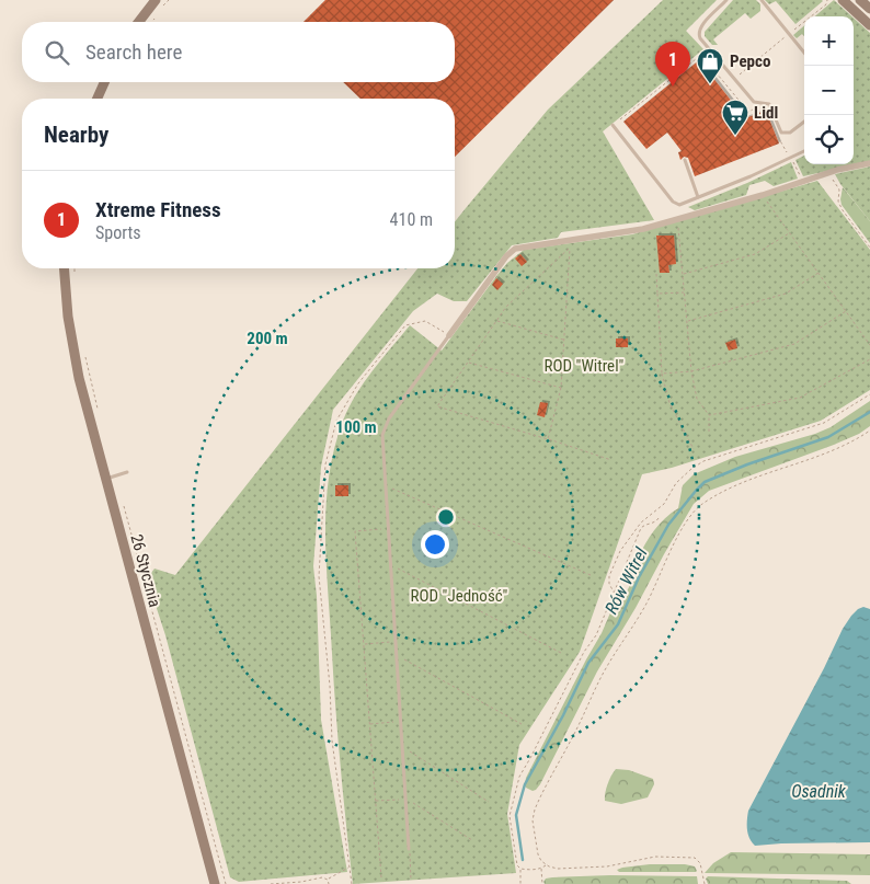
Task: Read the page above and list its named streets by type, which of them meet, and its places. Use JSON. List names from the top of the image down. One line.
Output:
{"streets":{"street":["26 Stycznia"]},"water":["Rów Witrel","Osadnik"],"parks":["ROD \"Witrel\"","ROD \"Jedność\""],"places":{"shop":["Pepco"],"supermarket":["Lidl"]},"page":{"map_buttons":["+","−"],"search":"Search here","pins":"1","heading":"Nearby","list":[{"mark":"1","name":"Xtreme Fitness","note":"Sports","value":"410 m"}]},"rings":["200 m","100 m"]}
